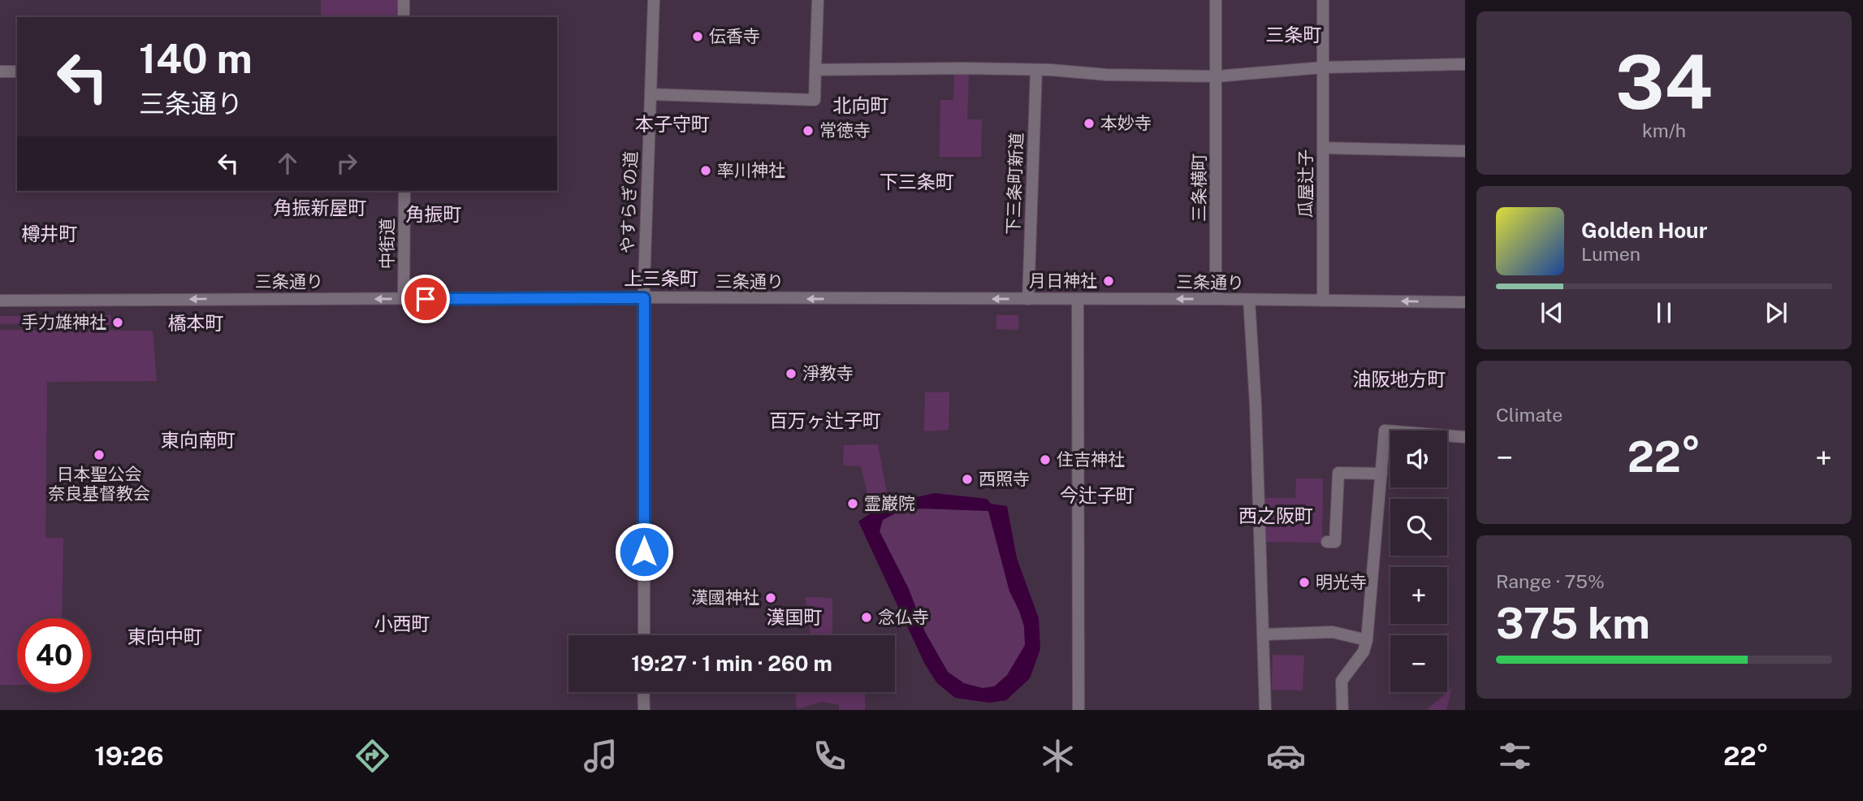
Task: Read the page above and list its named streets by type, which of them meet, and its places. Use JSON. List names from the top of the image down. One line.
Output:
{"streets":{"street":["下三条町新道","瓜屋辻子","三条横町","やすらぎの道","中街道","三条通り"]},"crossings":[["下三条町新道","三条通り"],["瓜屋辻子","三条通り"],["三条横町","三条通り"],["やすらぎの道","三条通り"],["中街道","三条通り"]],"one_way":["三条通り"],"districts":["三条町","北向町","本子守町","下三条町","角振新屋町","角振町","樽井町","上三条町","橋本町","油阪地方町","百万ヶ辻子町","東向南町","今辻子町","西之阪町","漢国町","小西町","東向中町"],"places":["伝香寺","本妙寺","常徳寺","率川神社","月日神社","手力雄神社","淨教寺","日本聖公会 奈良基督教会","住吉神社","西照寺","霊巌院","明光寺","漢國神社","念仏寺"],"page":{"tile":[["34","km/h"],"Climate",["Range · 75%","375 km"]],"turn":["140 m","三条通り"],"song":["Golden Hour","Lumen"],"map_buttons":["+","−"],"heat":["−","22°","+"],"limit":"40","trip":"19:27 · 1 min · 260 m","tabs":["19:26","22°"]}}
